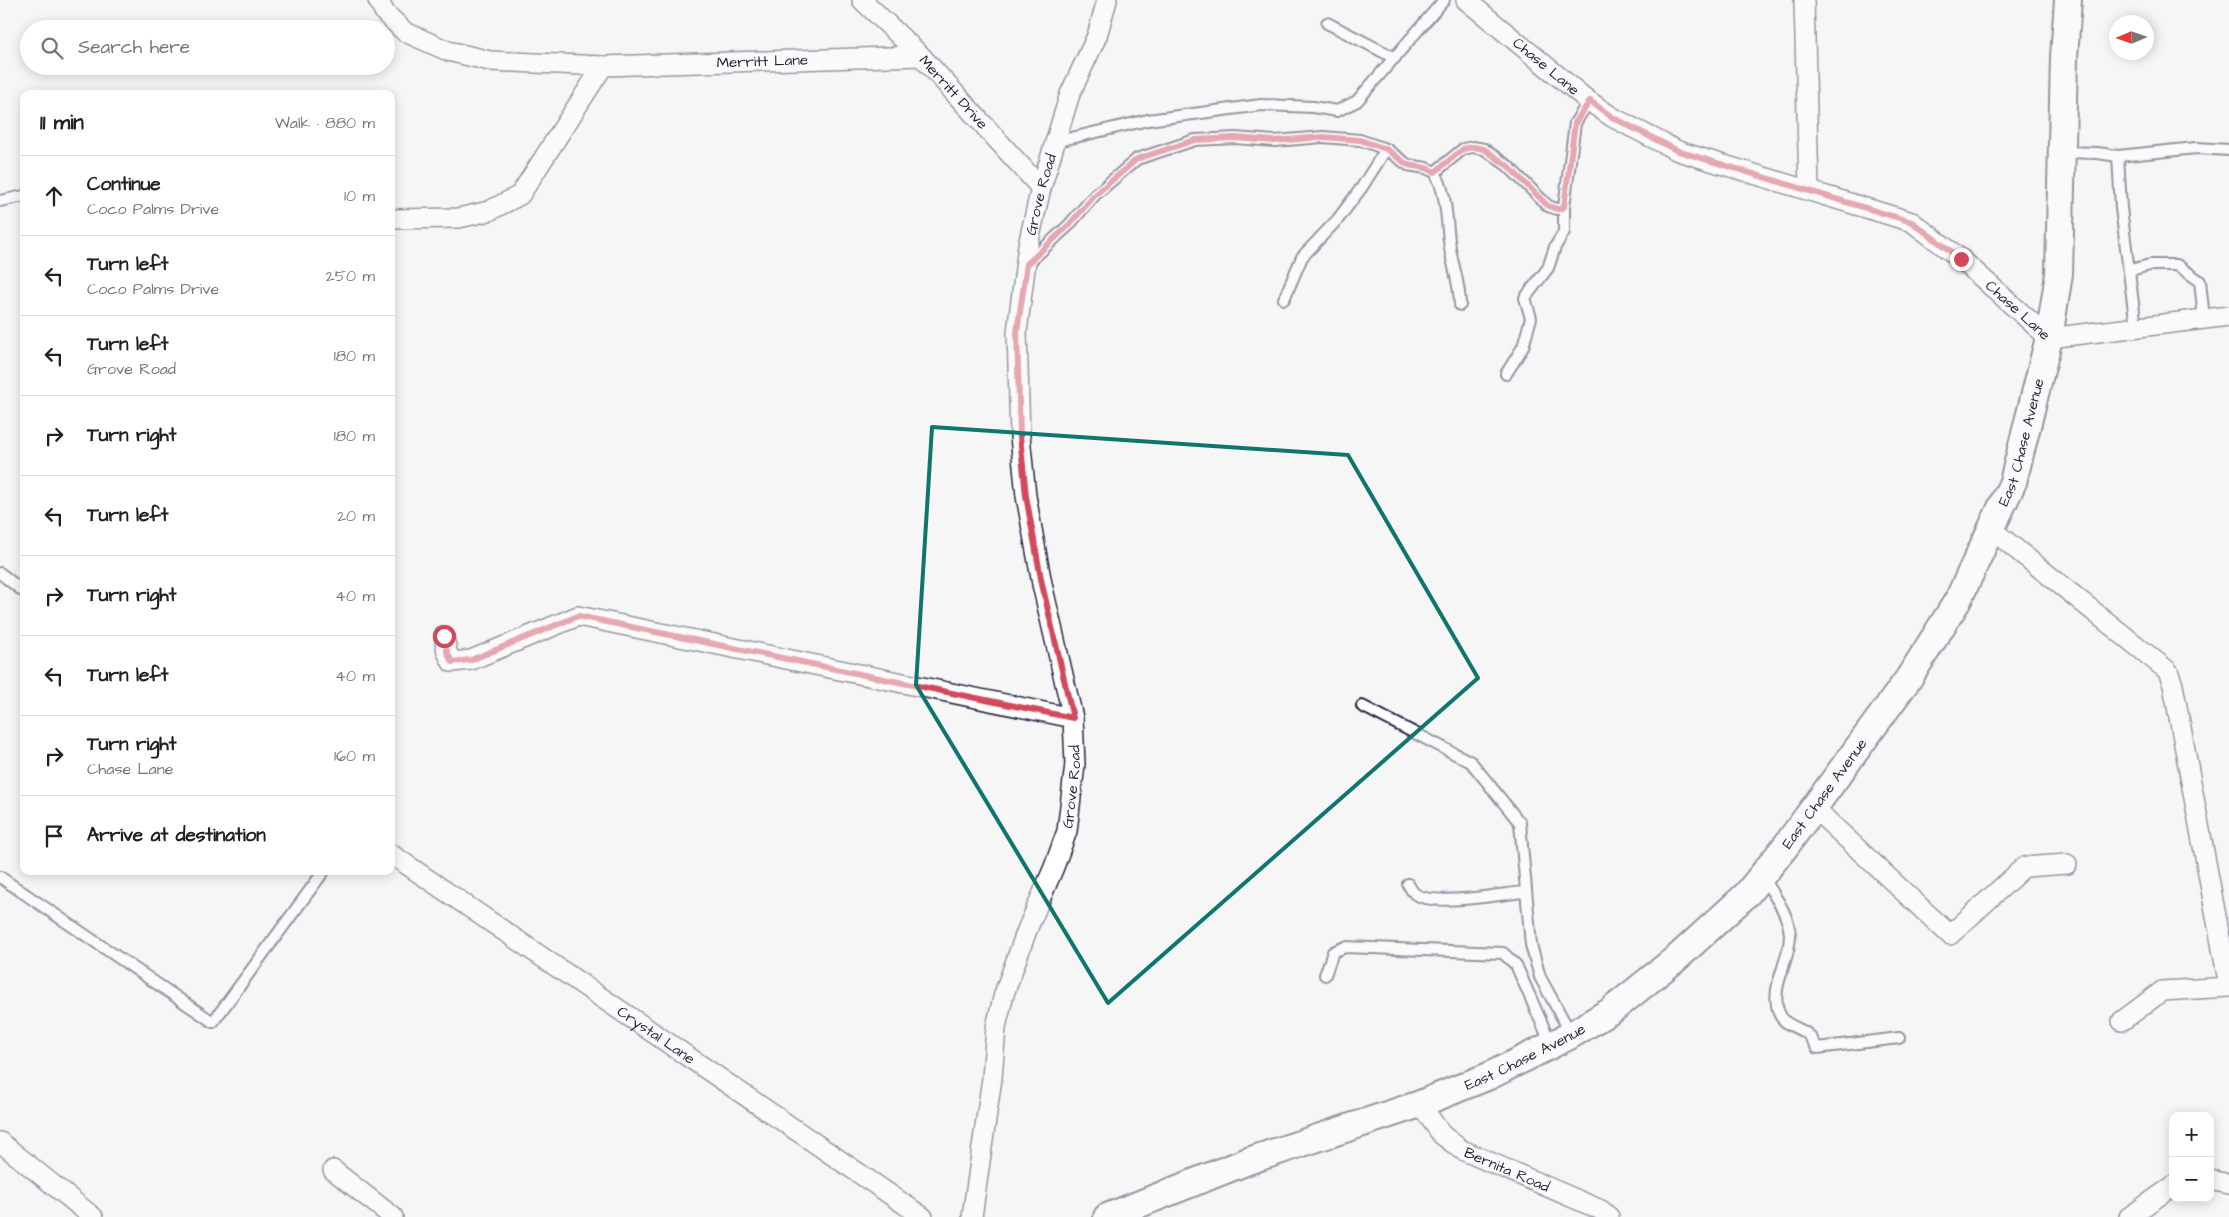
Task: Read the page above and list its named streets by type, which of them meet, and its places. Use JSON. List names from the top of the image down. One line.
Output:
{"streets":{"main road":["East Chase Avenue"],"street":["Merritt Lane","Chase Lane","Merritt Drive","Grove Road","Crystal Lane","Bernita Road"]},"crossings":[["Merritt Lane","Merritt Drive"],["Chase Lane","East Chase Avenue"],["Merritt Drive","Grove Road"],["East Chase Avenue","Bernita Road"]],"north":"left","page":{"search":"Search here","heading":["11 min","Walk · 880 m"],"list":[["Continue","Coco Palms Drive","10 m"],["Turn left","Coco Palms Drive","250 m"],["Turn left","Grove Road","180 m"],["Turn right","180 m"],["Turn left","20 m"],["Turn right","40 m"],["Turn left","40 m"],["Turn right","Chase Lane","160 m"],"Arrive at destination"],"map_buttons":["+","−"]}}
